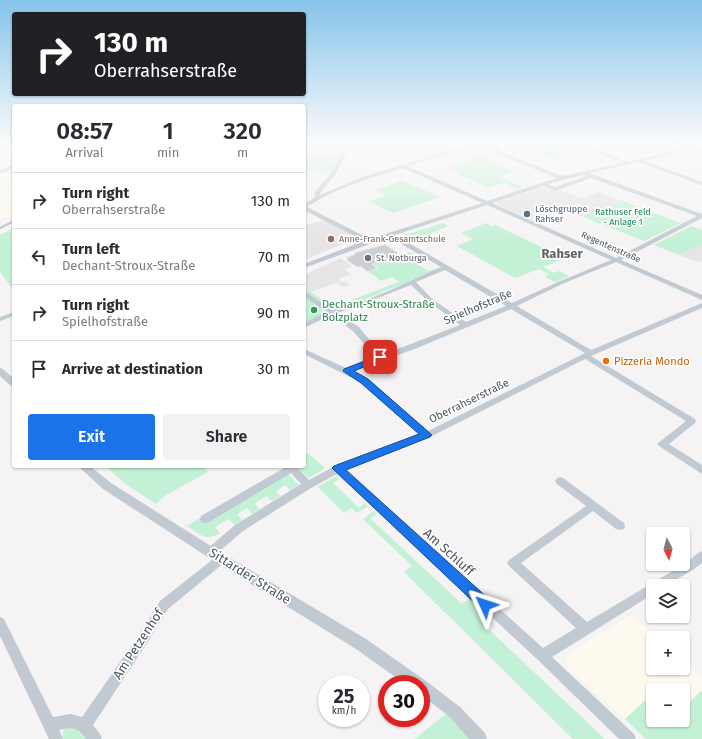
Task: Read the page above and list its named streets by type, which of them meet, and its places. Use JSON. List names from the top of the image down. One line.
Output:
{"streets":{"street":["Regentenstraße","Spielhofstraße","Oberrahserstraße","Am Schluff","Sittarder Straße","Am Petzenhof"]},"crossings":[["Regentenstraße","Spielhofstraße"],["Oberrahserstraße","Am Schluff"],["Oberrahserstraße","Sittarder Straße"],["Oberrahserstraße","Am Petzenhof"],["Sittarder Straße","Am Petzenhof"]],"districts":["Rahser"],"parks":["Rathuser Feld - Anlage 1"],"places":["Löschgruppe Rahser","Anne-Frank-Gesamtschule","St. Notburga","Dechant-Stroux-Straße Bolzplatz","Pizzeria Mondo"],"north":"bottom","page":{"turn":["130 m","Oberrahserstraße"],"eta":["08:57","Arrival","1","min","320","m"],"list":[{"name":"Turn right","note":"Oberrahserstraße","value":"130 m"},{"name":"Turn left","note":"Dechant-Stroux-Straße","value":"70 m"},{"name":"Turn right","note":"Spielhofstraße","value":"90 m"},{"name":"Arrive at destination","value":"30 m"}],"buttons":["Exit","Share"],"map_buttons":["+","−"],"speed":"25 km/h","limit":"30"}}
